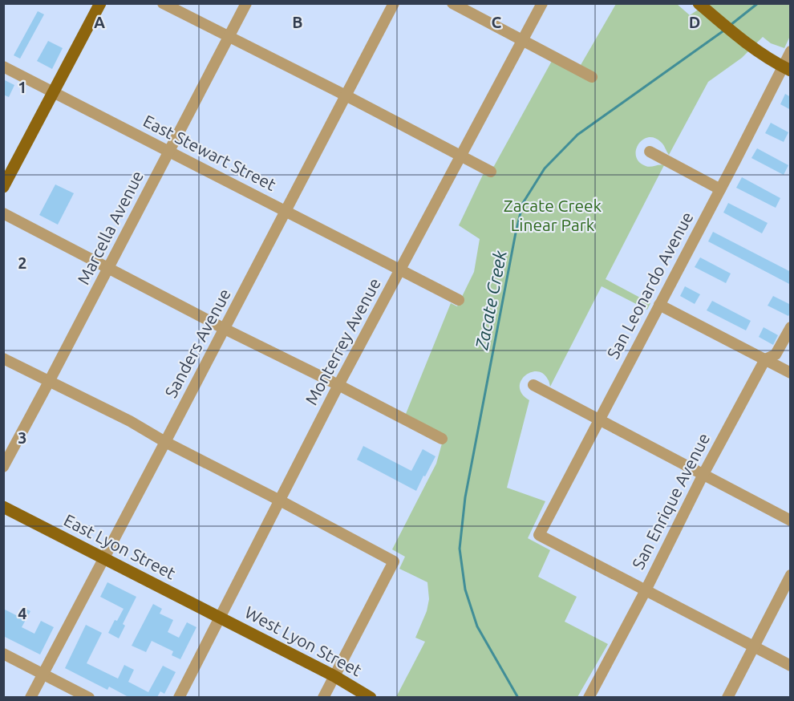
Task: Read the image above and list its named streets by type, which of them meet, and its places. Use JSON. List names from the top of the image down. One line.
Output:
{"streets":{"main road":["East Lyon Street","West Lyon Street"],"street":["East Stewart Street","Marcella Avenue","San Leonardo Avenue","Monterrey Avenue","Sanders Avenue","San Enrique Avenue"]},"crossings":[["East Stewart Street","Marcella Avenue"],["East Stewart Street","Monterrey Avenue"],["East Stewart Street","Sanders Avenue"],["San Leonardo Avenue","San Enrique Avenue"],["Monterrey Avenue","East Lyon Street"],["Monterrey Avenue","West Lyon Street"],["Sanders Avenue","East Lyon Street"],["East Lyon Street","West Lyon Street"]],"water":["Zacate Creek"],"parks":["Zacate Creek Linear Park"],"grid":{"columns":["A","B","C","D"],"rows":["1","2","3","4"]}}
